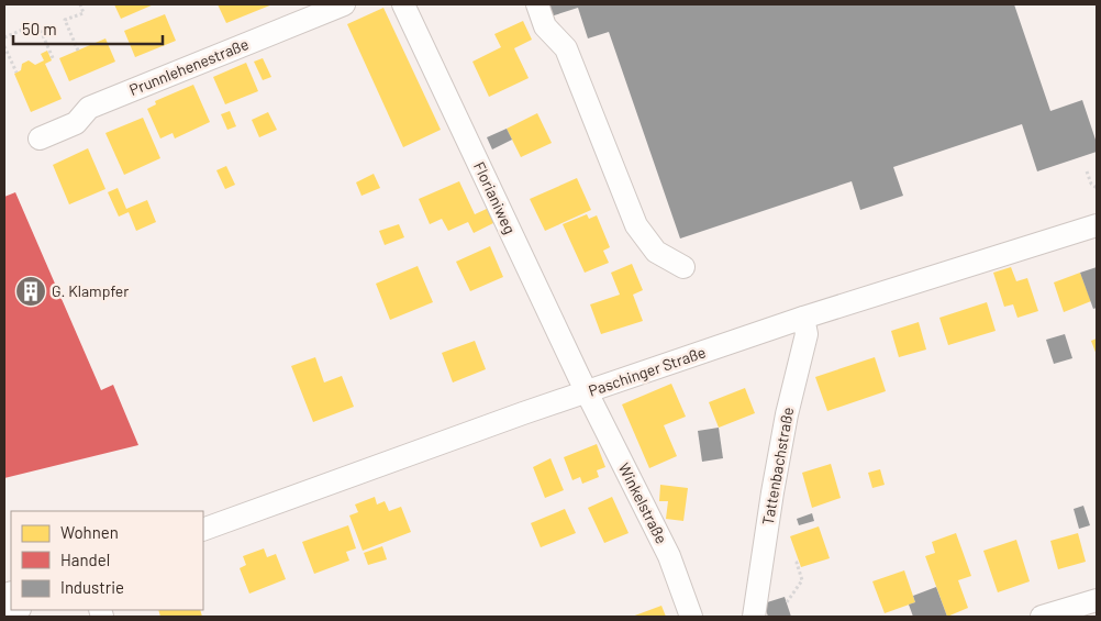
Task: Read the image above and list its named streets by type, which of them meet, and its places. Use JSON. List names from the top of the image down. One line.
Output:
{"streets":{"street":["Prunnlehenestraße","Florianiweg","Paschinger Straße","Tattenbachstraße","Winkelstraße"]},"crossings":[["Florianiweg","Paschinger Straße"],["Florianiweg","Winkelstraße"],["Paschinger Straße","Tattenbachstraße"],["Paschinger Straße","Winkelstraße"]],"places":{"building":["G. Klampfer"]},"legend":["Wohnen","Handel","Industrie"],"scale_bar":"50 m"}
